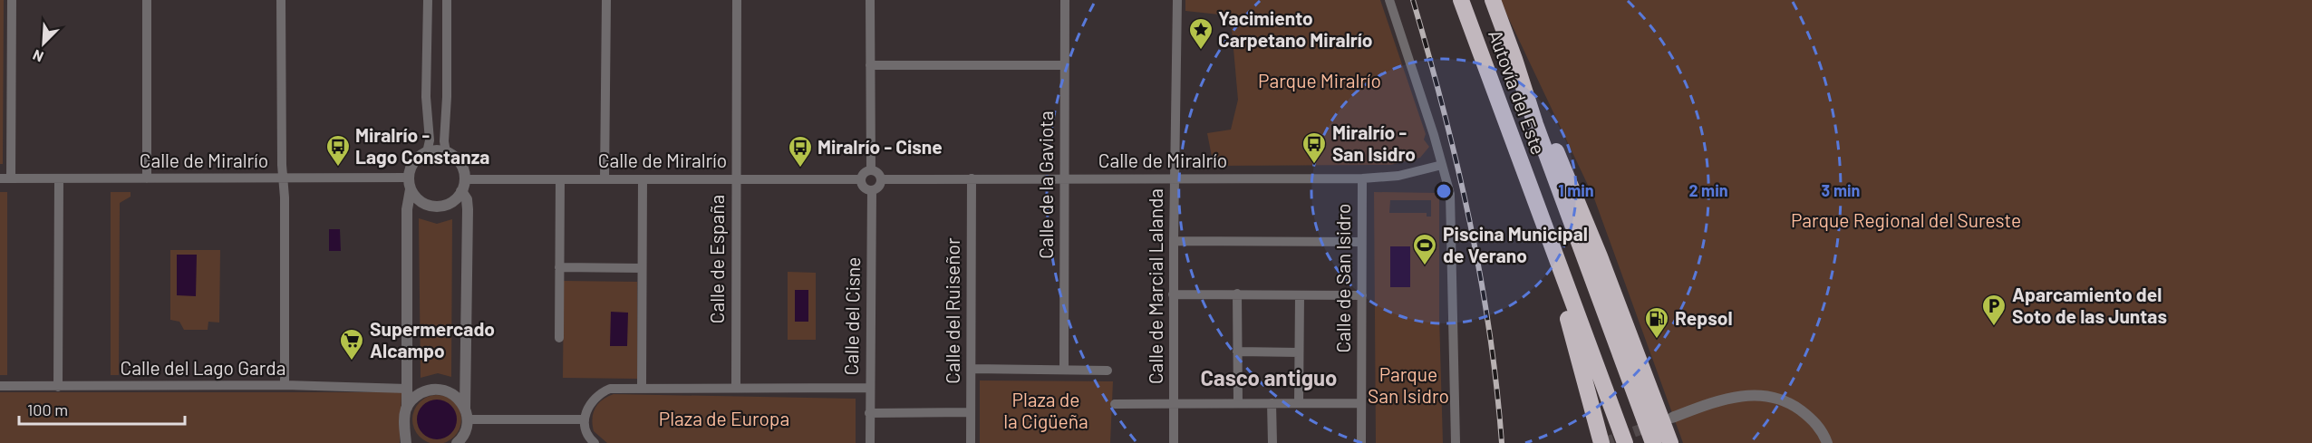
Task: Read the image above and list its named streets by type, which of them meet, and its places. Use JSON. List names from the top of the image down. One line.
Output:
{"streets":{"highway":["Autovía del Este"],"street":["Calle de Miralrío","Calle de la Gaviota","Calle de España","Calle de San Isidro","Calle de Marcial Lalanda","Calle del Ruiseñor","Calle del Cisne","Calle del Lago Garda"]},"crossings":[["Calle de Miralrío","Calle de la Gaviota"],["Calle de Miralrío","Calle de España"],["Calle de Miralrío","Calle de San Isidro"],["Calle de Miralrío","Calle de Marcial Lalanda"],["Calle de Miralrío","Calle del Ruiseñor"],["Calle de Miralrío","Calle del Cisne"]],"districts":["Casco antiguo"],"parks":["Parque Miralrío","Parque Regional del Sureste","Parque San Isidro","Plaza de la Cigüeña","Plaza de Europa"],"places":{"place":["Yacimiento Carpetano Miralrío"],"bus stop":["Miralrío - San Isidro","Miralrío - Lago Constanza","Miralrío - Cisne"],"sports":["Piscina Municipal de Verano"],"parking":["Aparcamiento del Soto de las Juntas"],"fuel station":["Repsol"],"supermarket":["Supermercado Alcampo"]},"scale_bar":"100 m","north":"bottom left","rings":["1 min","2 min","3 min"]}
